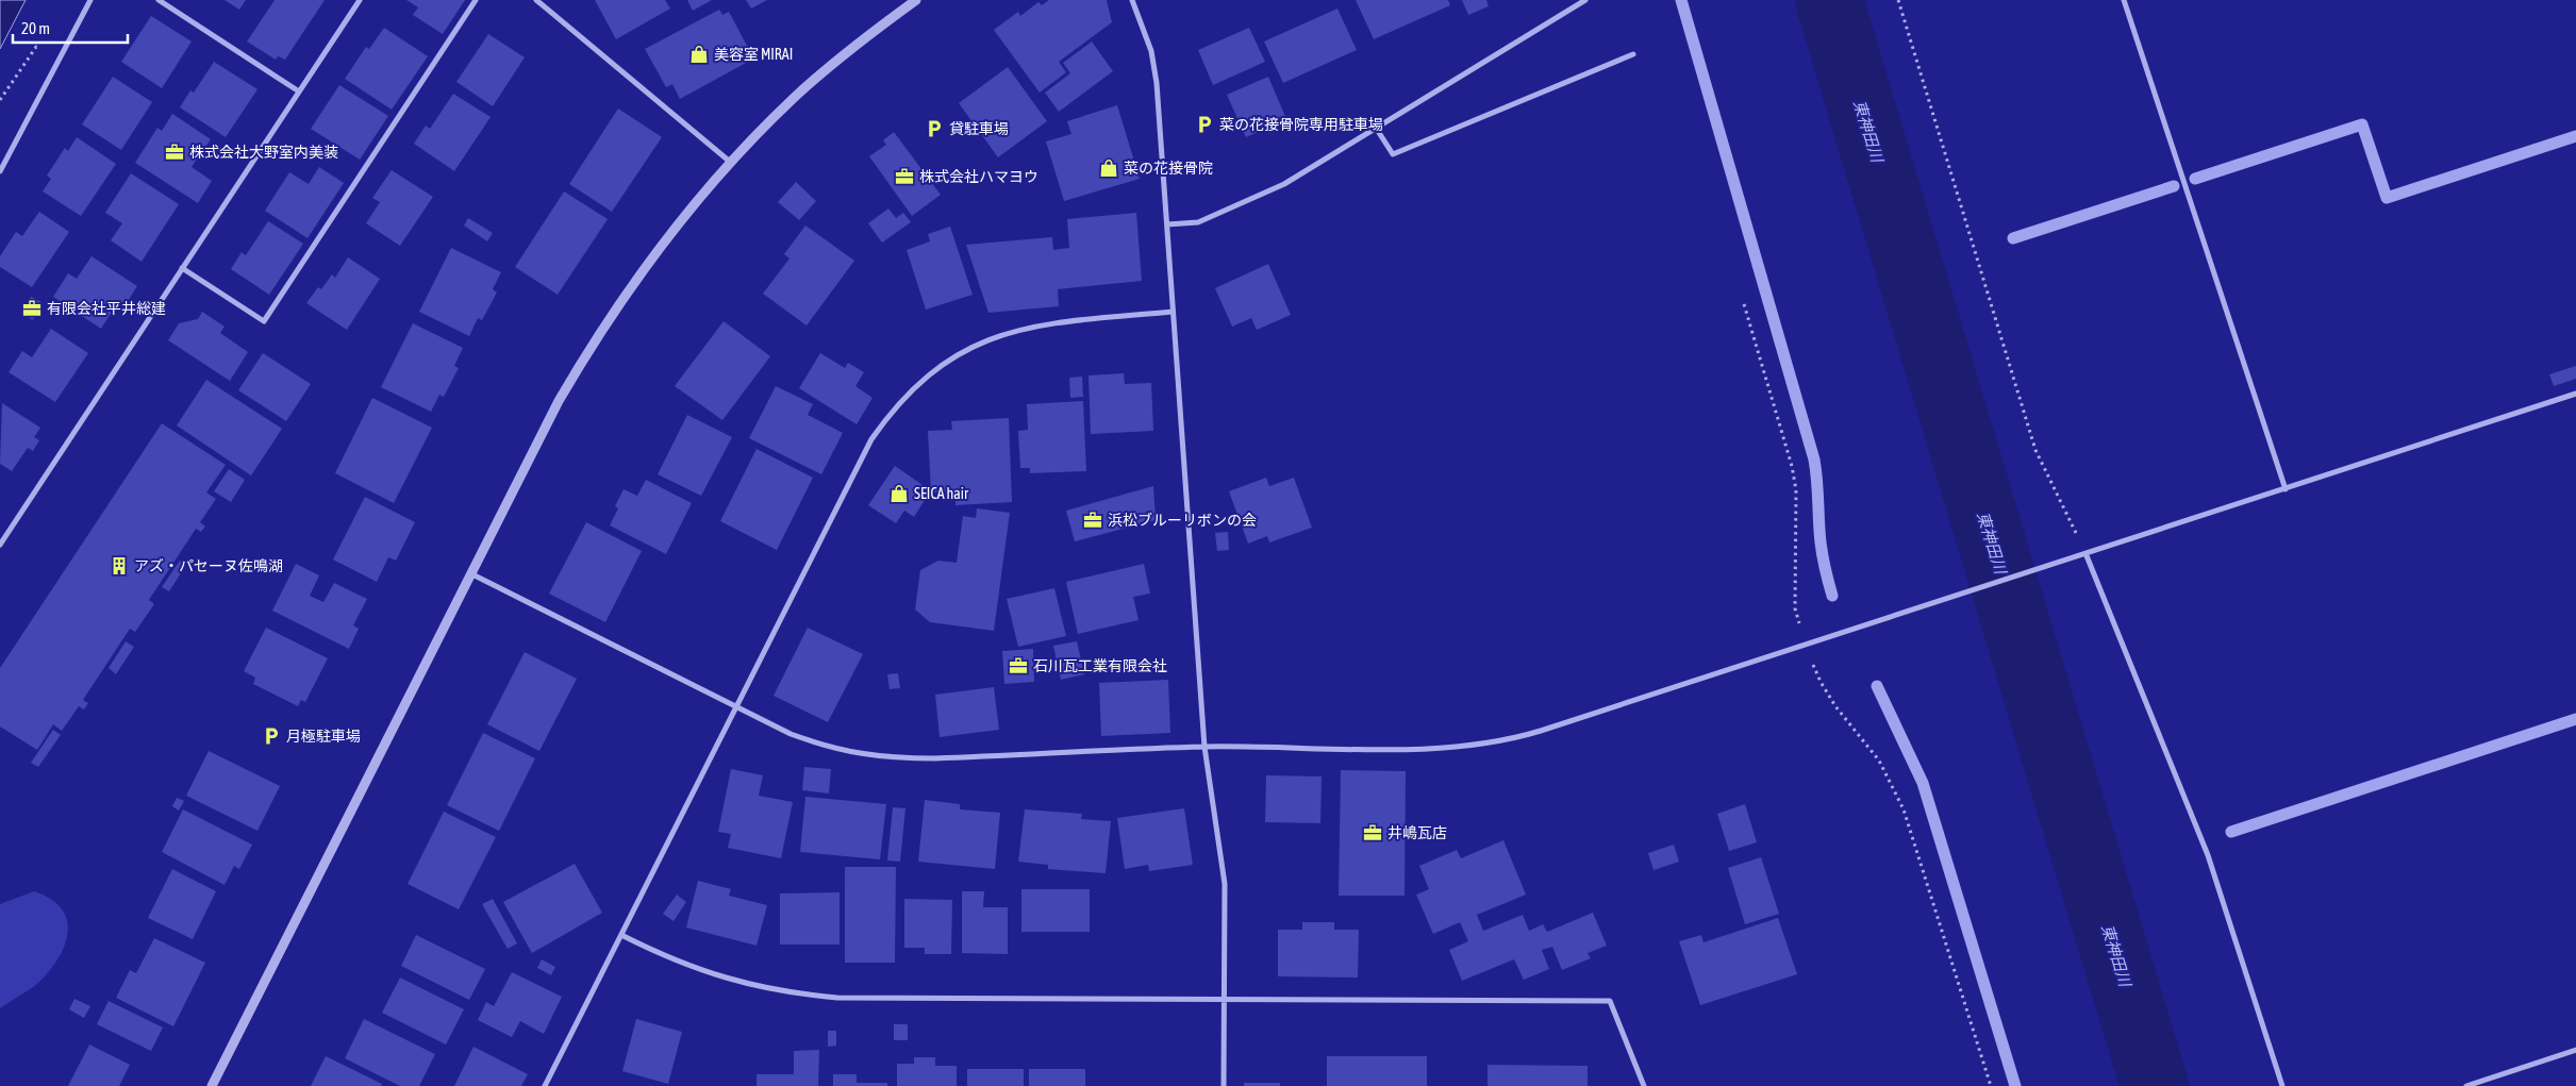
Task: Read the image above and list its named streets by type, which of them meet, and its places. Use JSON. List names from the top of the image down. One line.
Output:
{"water":["東神田川"],"places":{"shop":["美容室 MIRAI","菜の花接骨院","SEICA hair"],"parking":["菜の花接骨院専用駐車場","貸駐車場","月極駐車場"],"office":["株式会社大野室内美装","株式会社ハマヨウ","有限会社平井総建","浜松ブルーリボンの会","石川瓦工業有限会社","井嶋瓦店"],"building":["アズ・パセーヌ佐鳴湖"]},"scale_bar":"20 m"}
